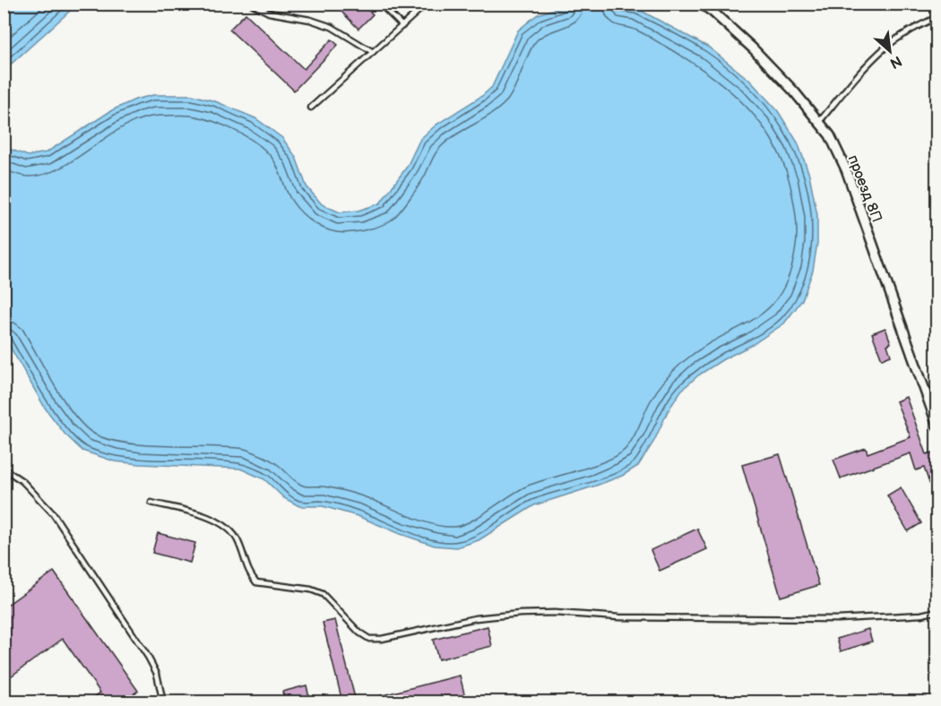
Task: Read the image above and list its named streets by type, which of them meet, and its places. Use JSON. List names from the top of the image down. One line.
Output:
{"streets":{"street":["проезд 8П"]},"north":"bottom right"}
